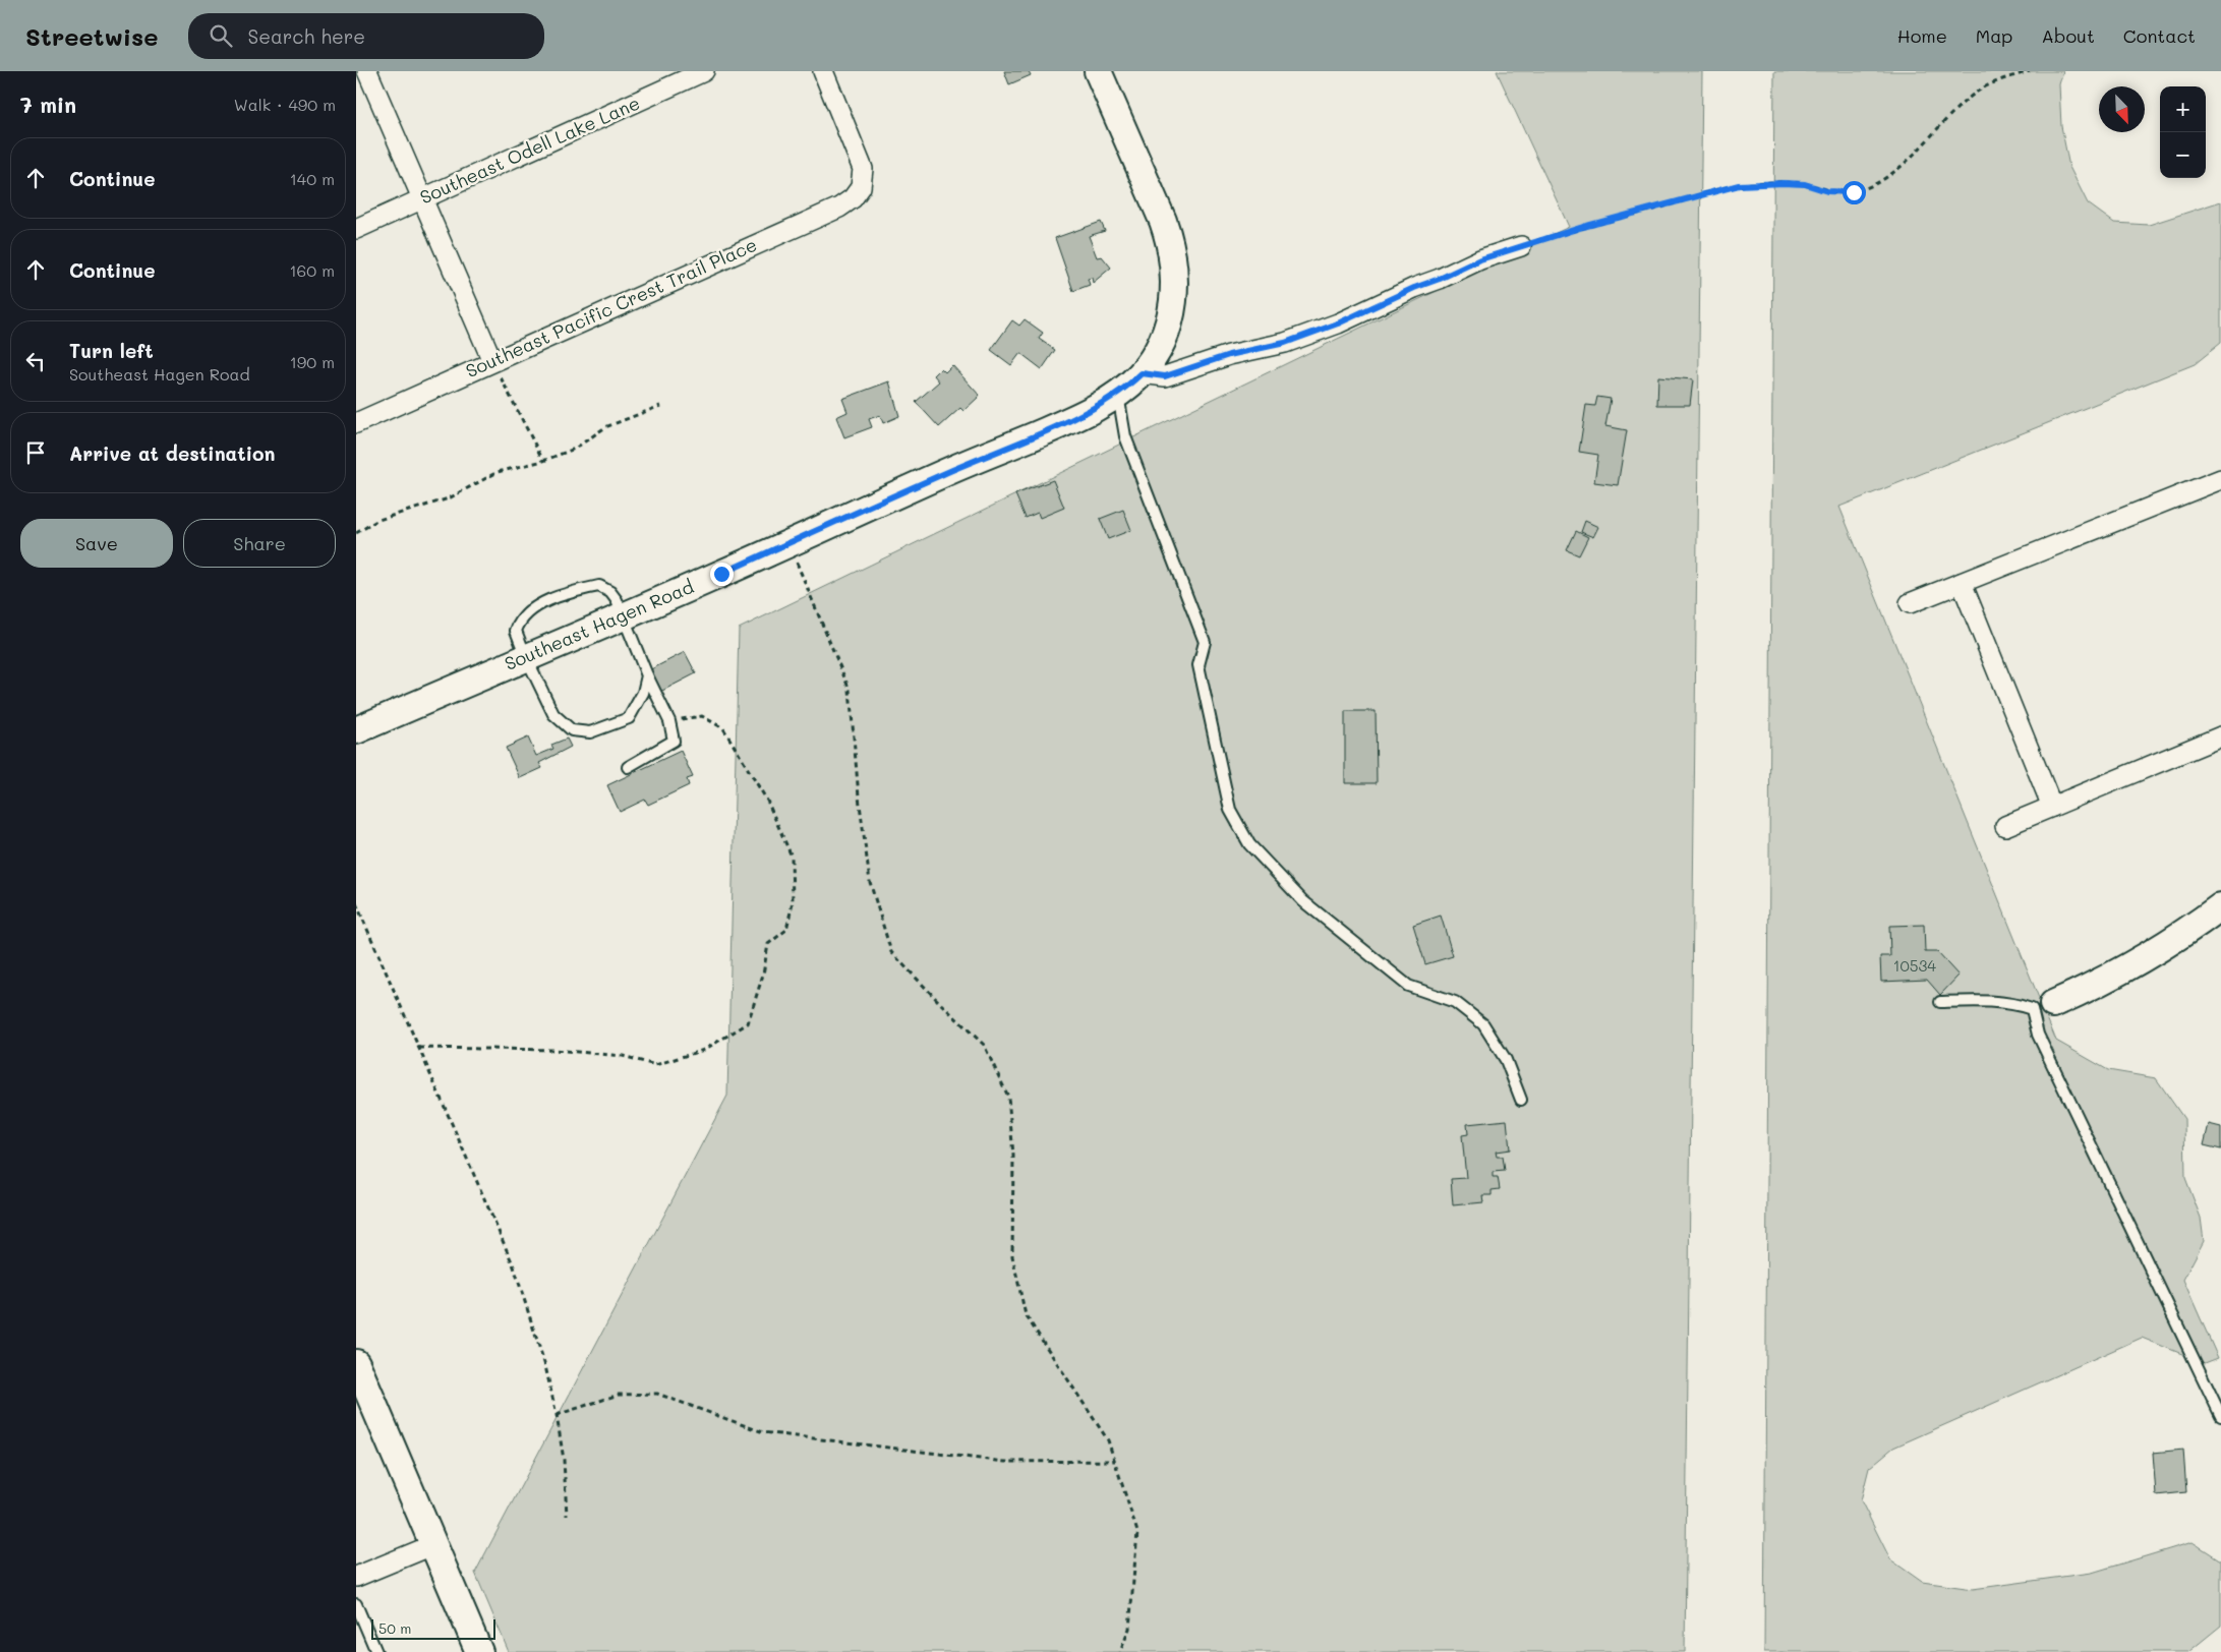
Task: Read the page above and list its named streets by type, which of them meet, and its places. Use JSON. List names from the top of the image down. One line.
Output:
{"streets":{"street":["Southeast Odell Lake Lane","Southeast Pacific Crest Trail Place","Southeast Hagen Road"]},"house_numbers":["10534"],"scale_bar":"50 m","north":"bottom right","page":{"header":"Streetwise","search":"Search here","nav":["Home","Map","About","Contact"],"heading":["7 min","Walk · 490 m"],"map_buttons":["+","−"],"list":[["Continue","140 m"],["Continue","160 m"],["Turn left","Southeast Hagen Road","190 m"],"Arrive at destination"],"buttons":["Save","Share"],"scale":"50 m"}}
